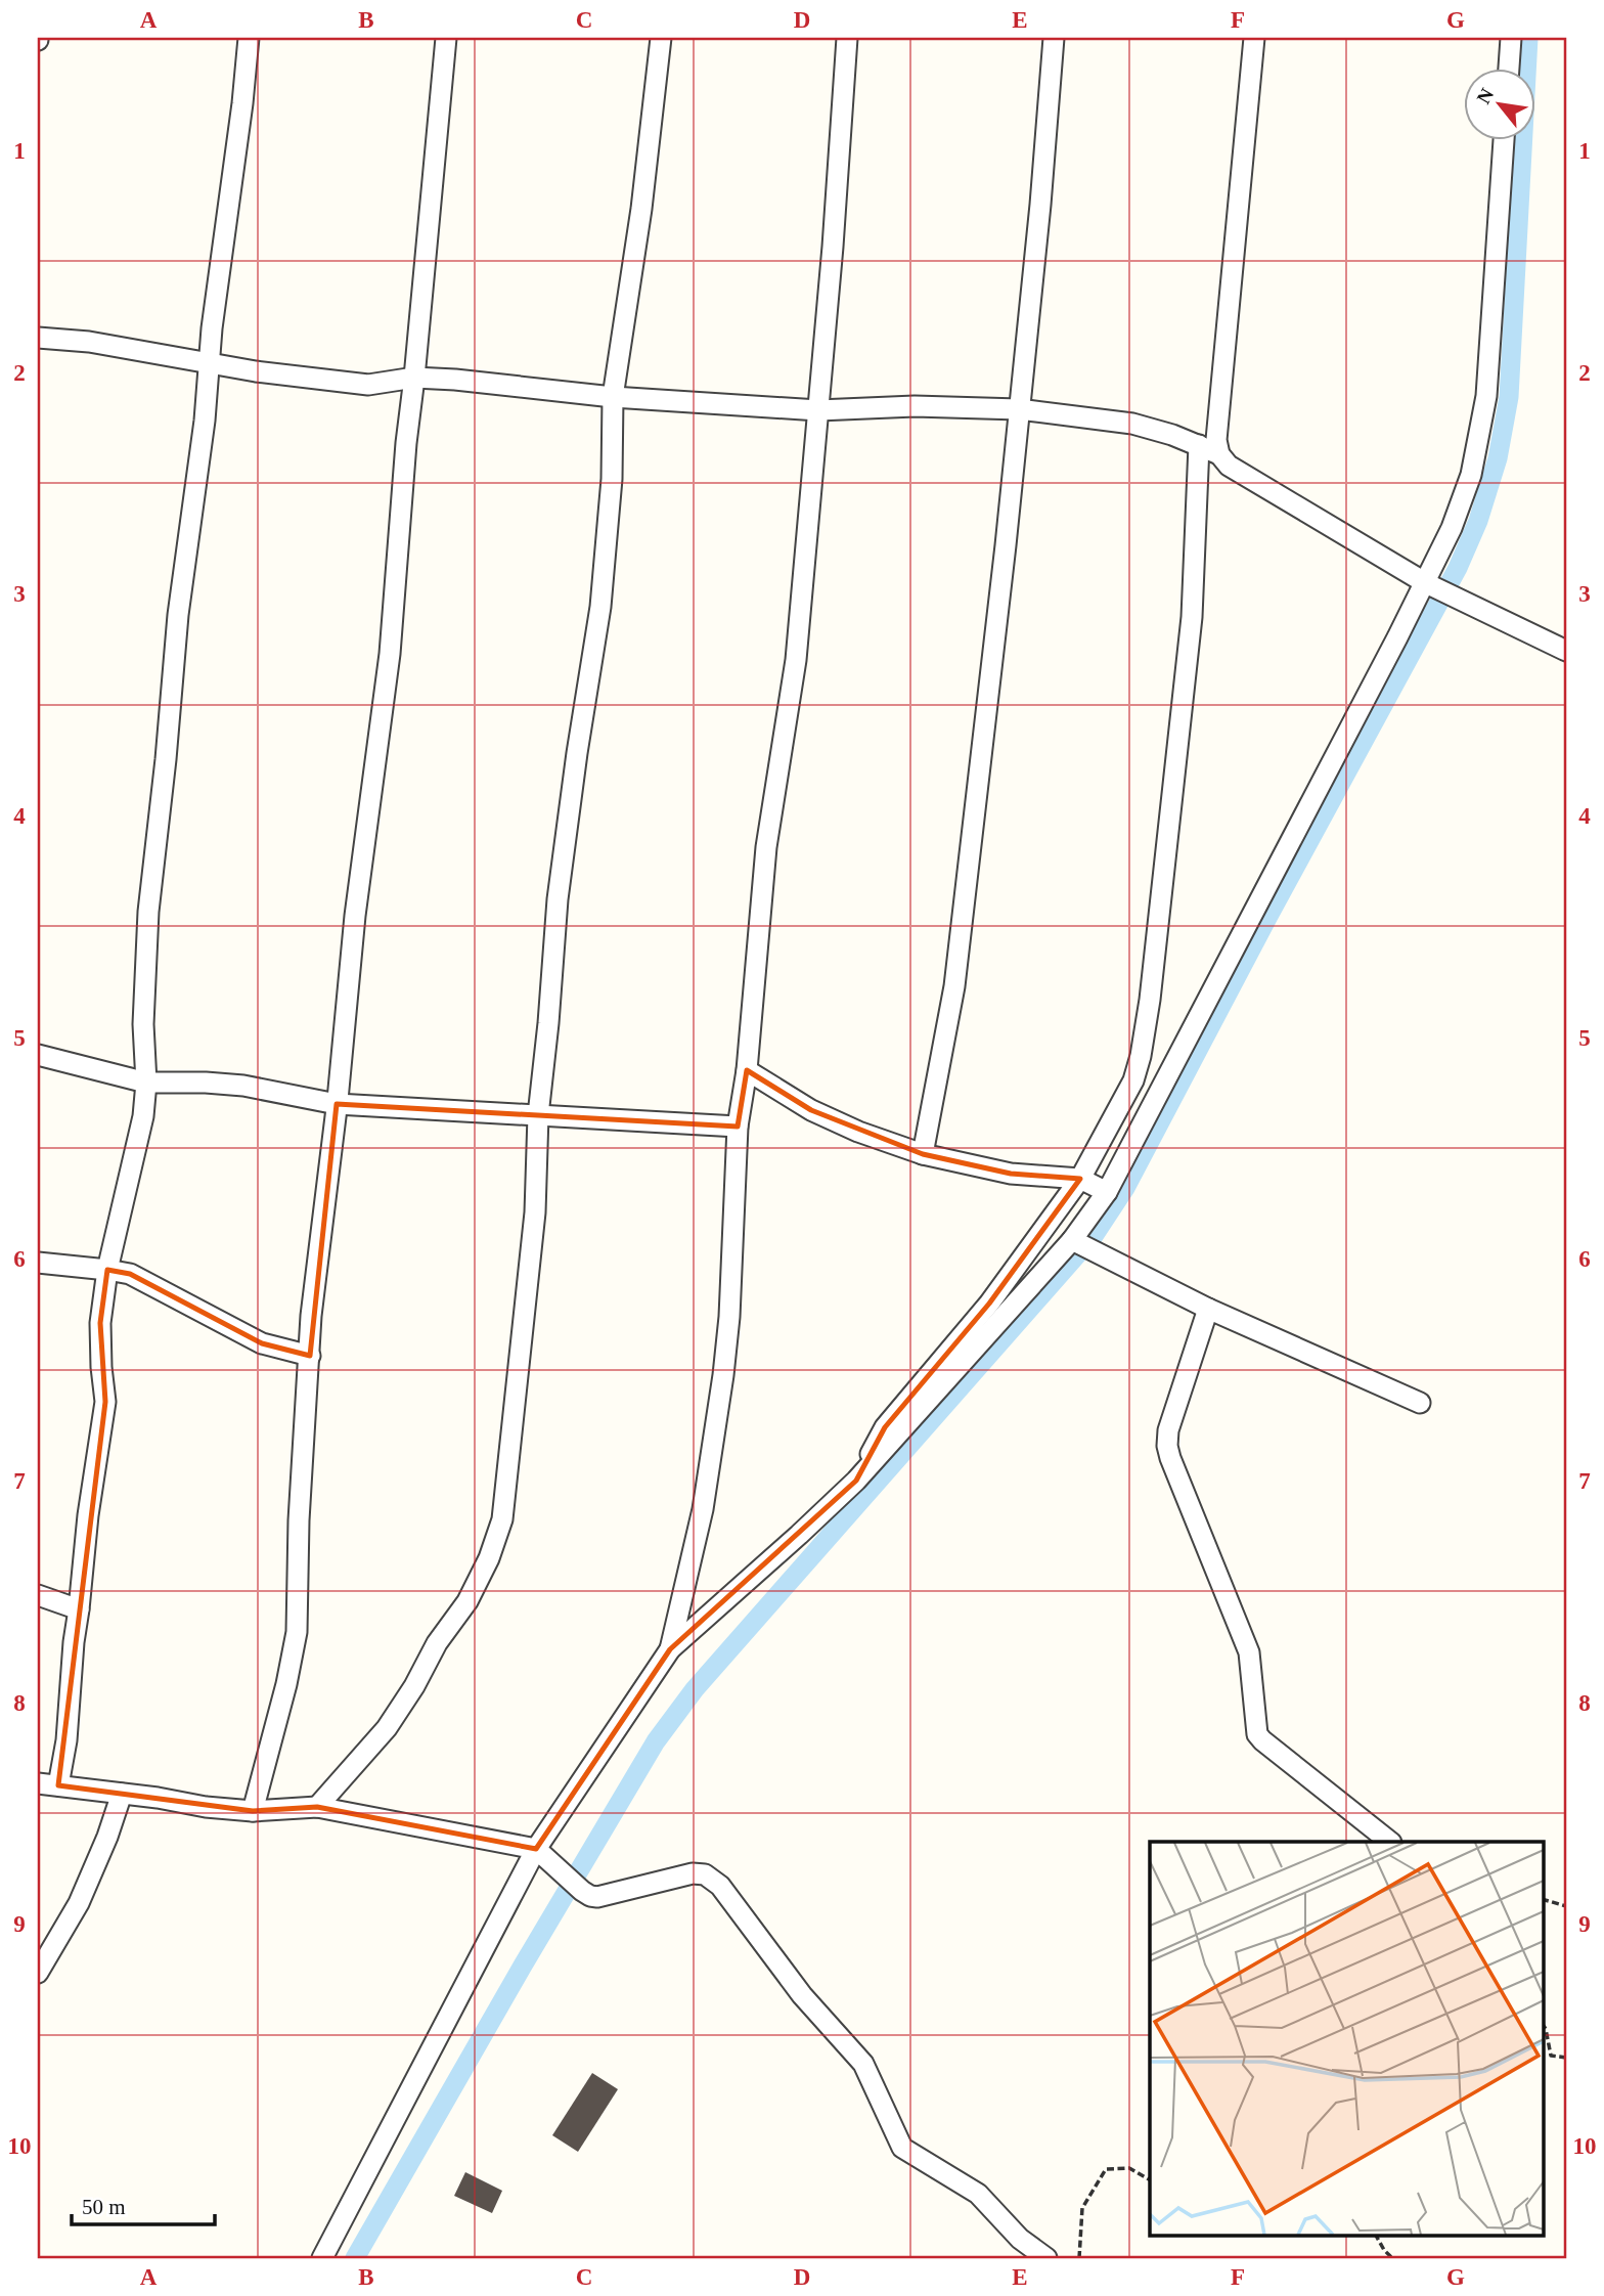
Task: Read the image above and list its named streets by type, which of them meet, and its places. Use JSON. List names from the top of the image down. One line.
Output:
{"scale_bar":"50 m","north":"top left","grid":{"columns":["A","B","C","D","E","F","G"],"rows":["1","2","3","4","5","6","7","8","9","10"]}}
